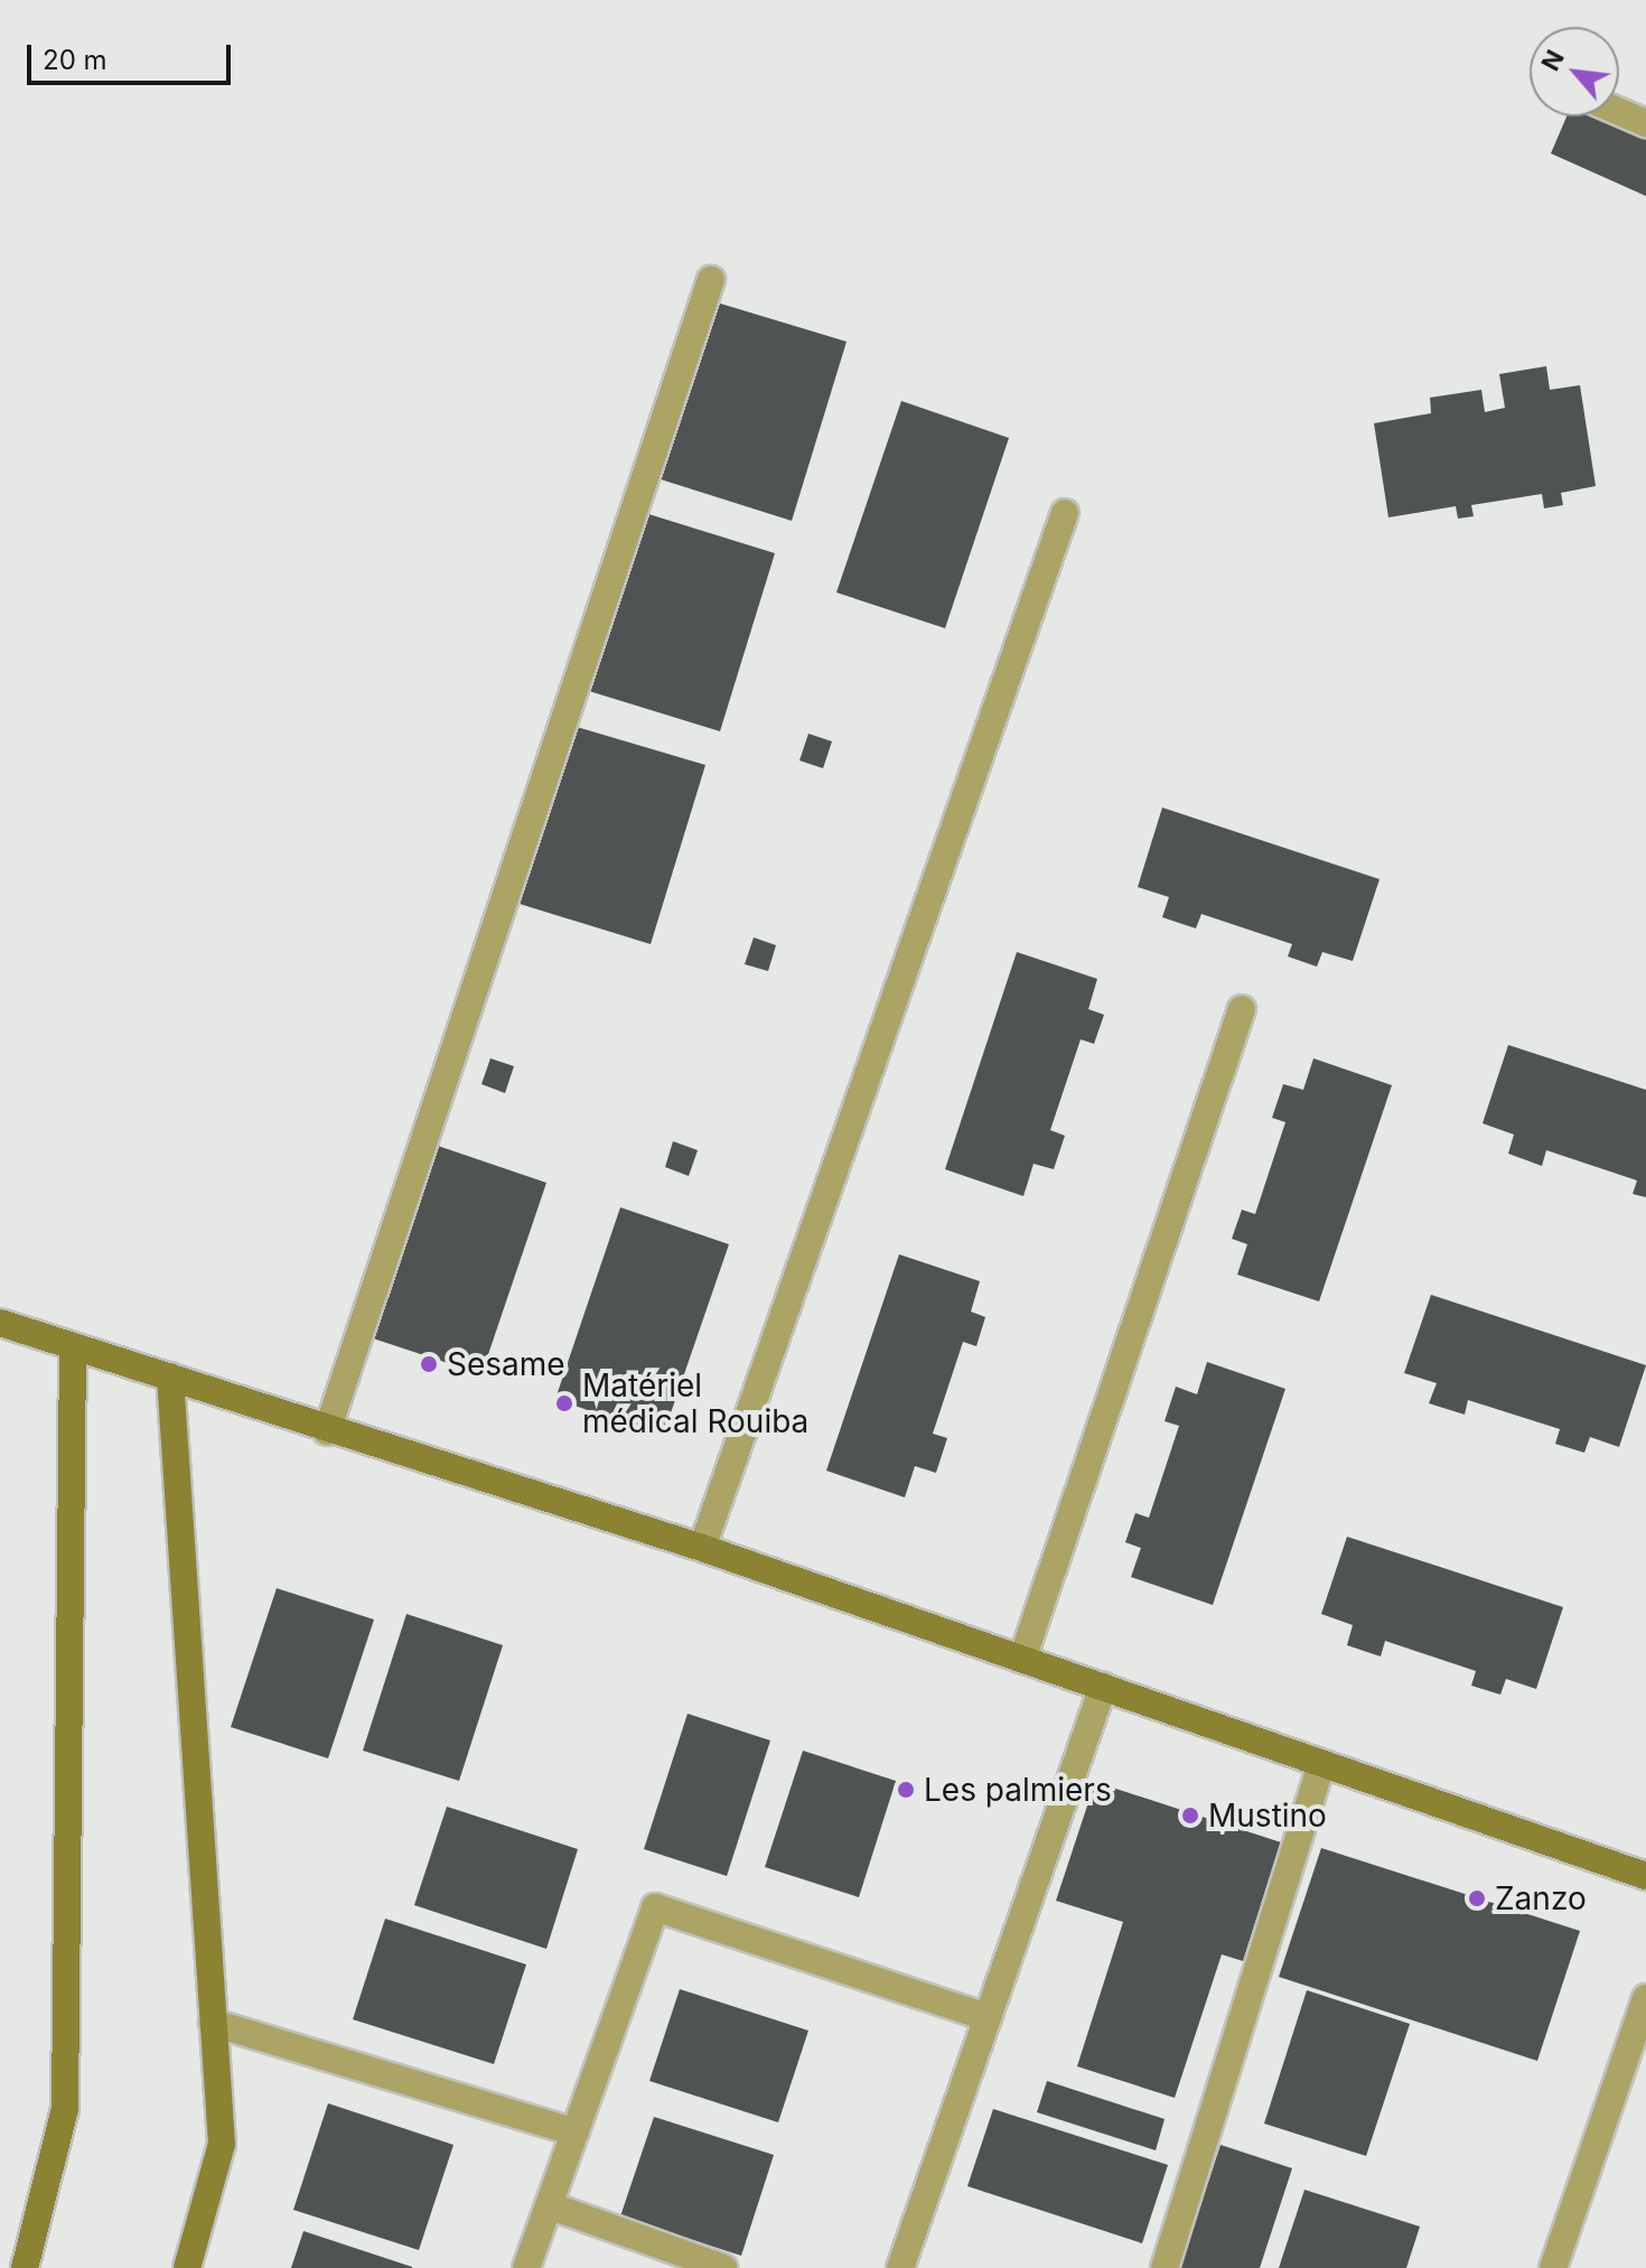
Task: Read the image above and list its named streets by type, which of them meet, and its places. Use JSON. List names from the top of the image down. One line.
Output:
{"places":["Sesame","Matériel médical Rouiba","Les palmiers","Mustino","Zanzo"],"scale_bar":"20 m","north":"top left"}
